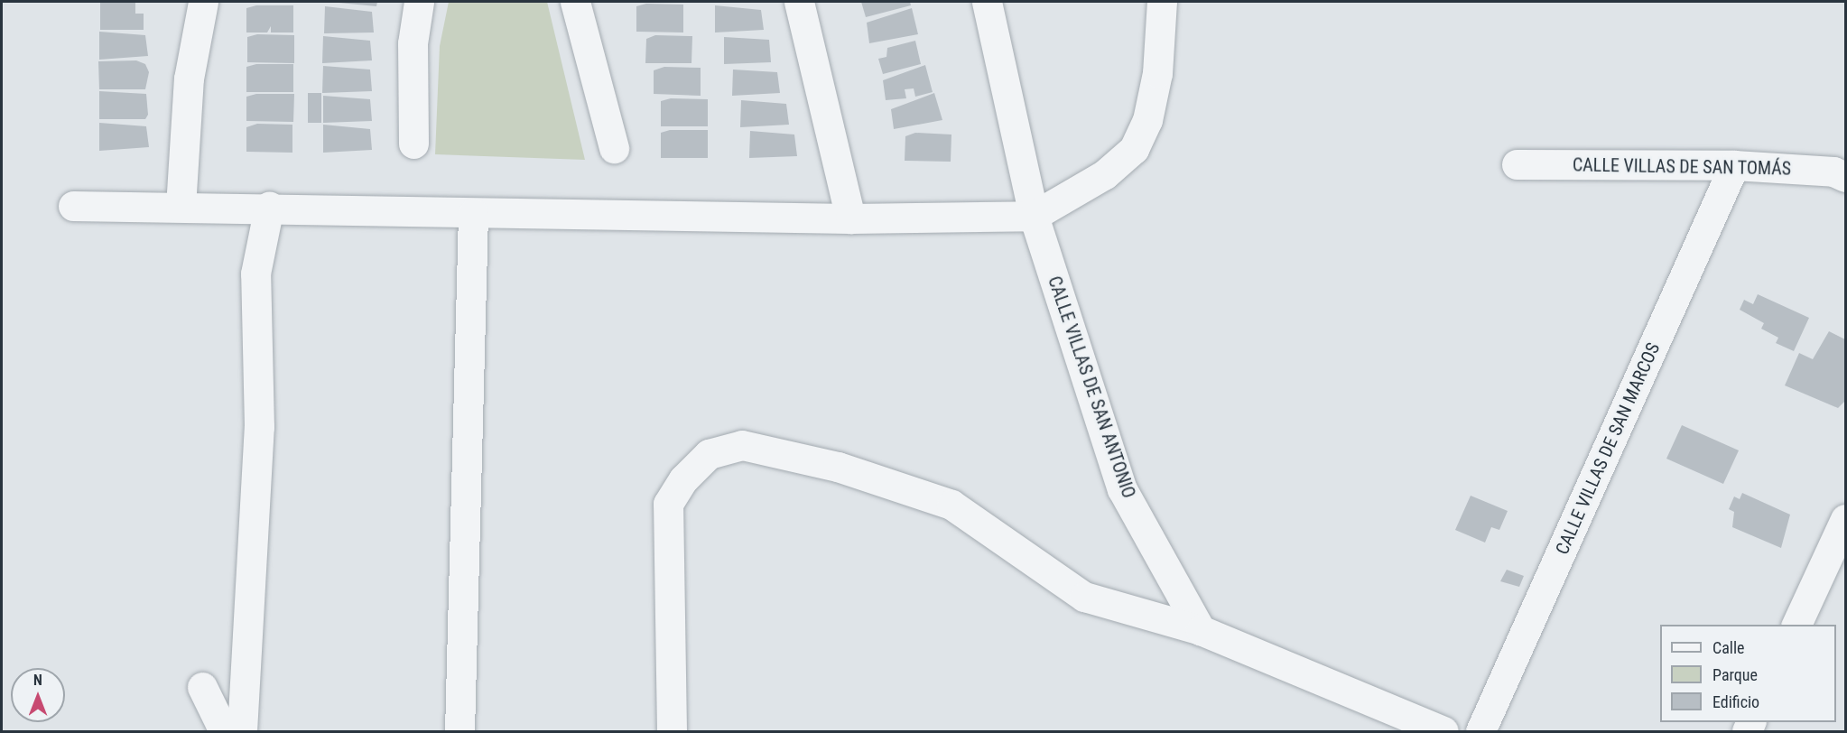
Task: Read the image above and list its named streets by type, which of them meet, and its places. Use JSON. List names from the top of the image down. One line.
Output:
{"streets":{"street":["CALLE VILLAS DE SAN TOMÁS","CALLE VILLAS DE SAN ANTONIO","CALLE VILLAS DE SAN MARCOS"]},"crossings":[["CALLE VILLAS DE SAN TOMÁS","CALLE VILLAS DE SAN MARCOS"]],"legend":["Calle","Parque","Edificio"],"north":"top"}
